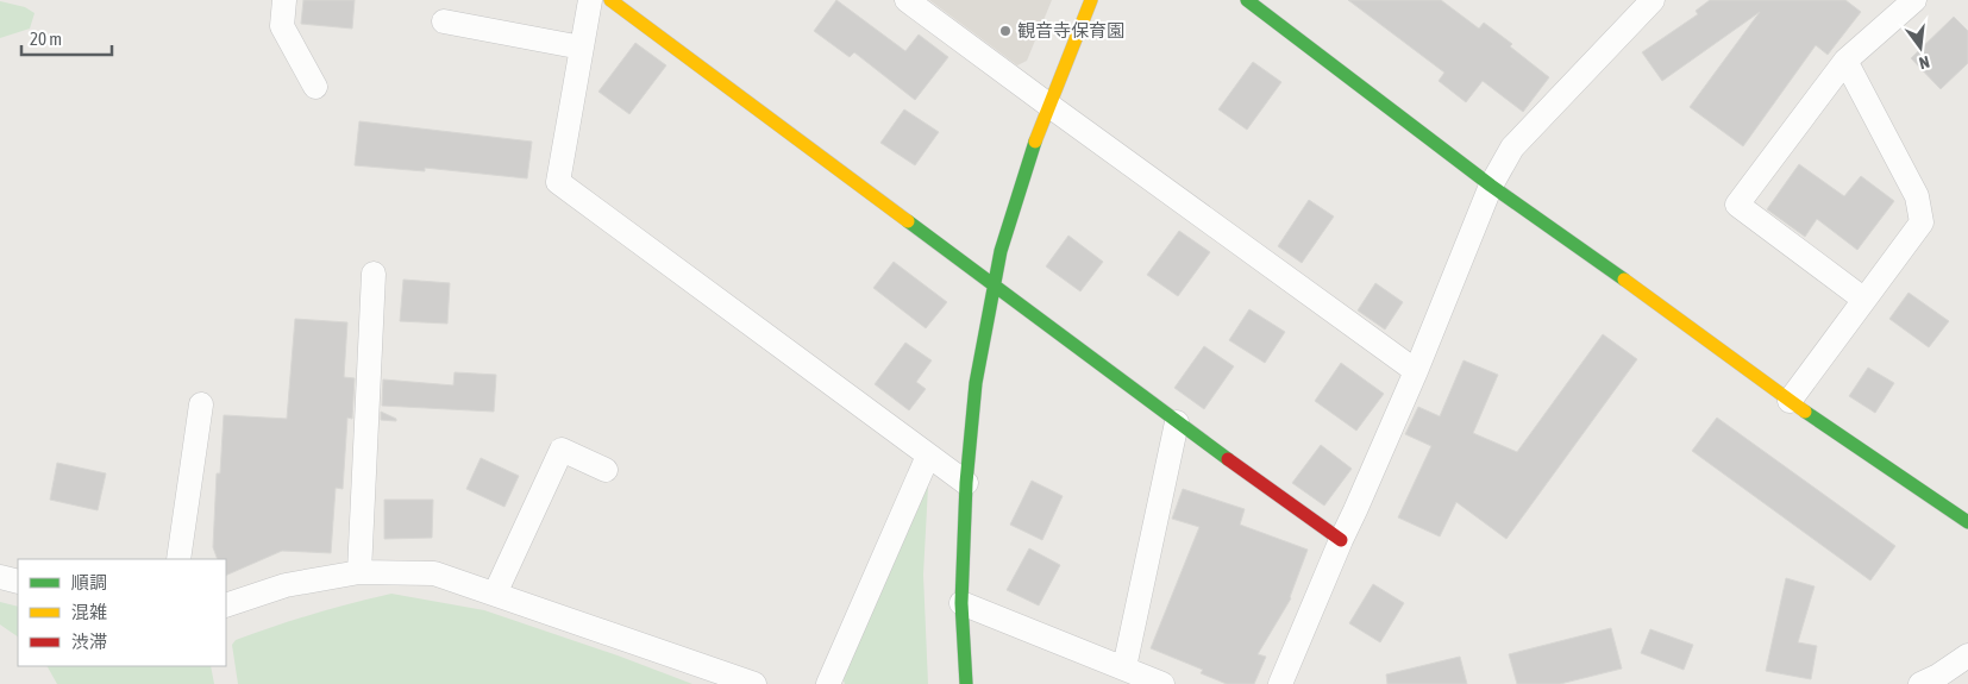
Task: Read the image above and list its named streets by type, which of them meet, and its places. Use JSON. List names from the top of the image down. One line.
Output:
{"places":["観音寺保育園"],"legend":["順調","混雑","渋滞"],"scale_bar":"20 m","north":"bottom"}
